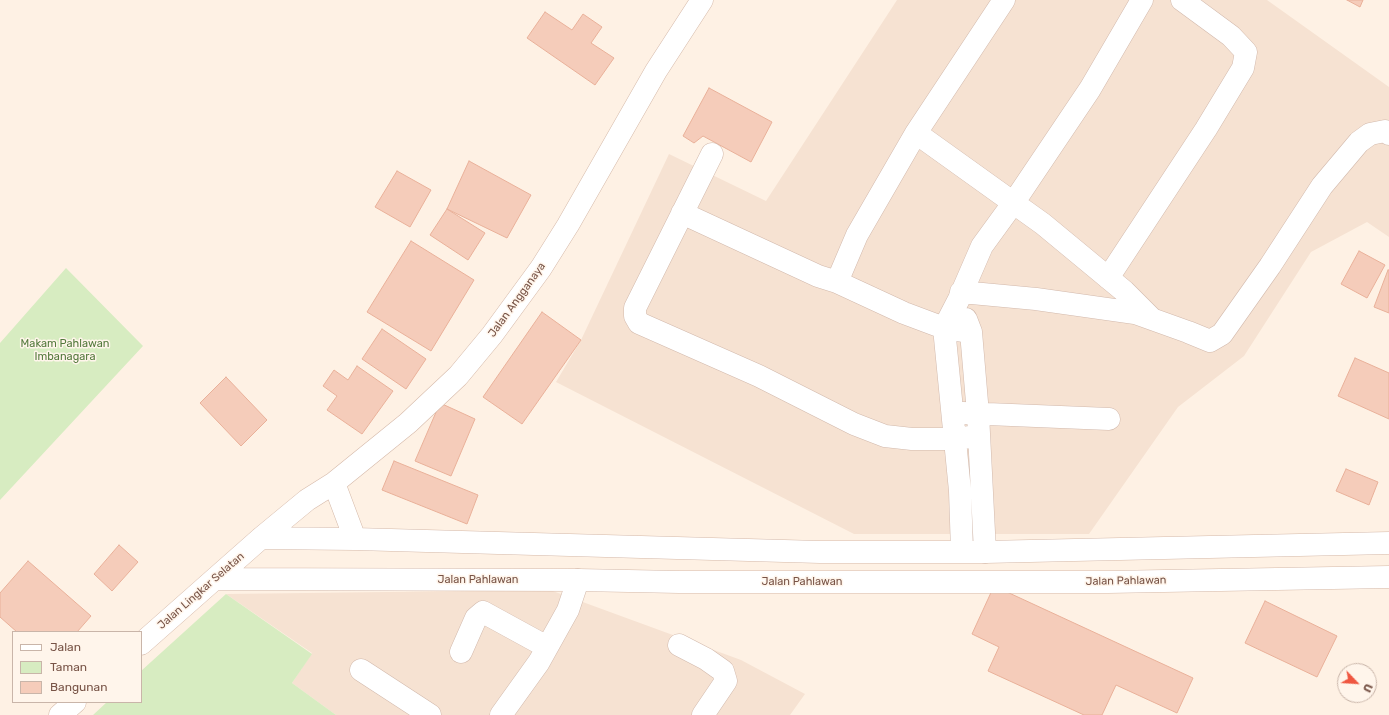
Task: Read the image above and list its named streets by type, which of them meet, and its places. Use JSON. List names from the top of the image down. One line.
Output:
{"streets":{"street":["Jalan Angganaya","Jalan Pahlawan","Jalan Lingkar Selatan"]},"crossings":[["Jalan Angganaya","Jalan Lingkar Selatan"],["Jalan Pahlawan","Jalan Lingkar Selatan"]],"parks":["Makam Pahlawan Imbanagara"],"legend":["Jalan","Taman","Bangunan"],"north":"bottom right"}
